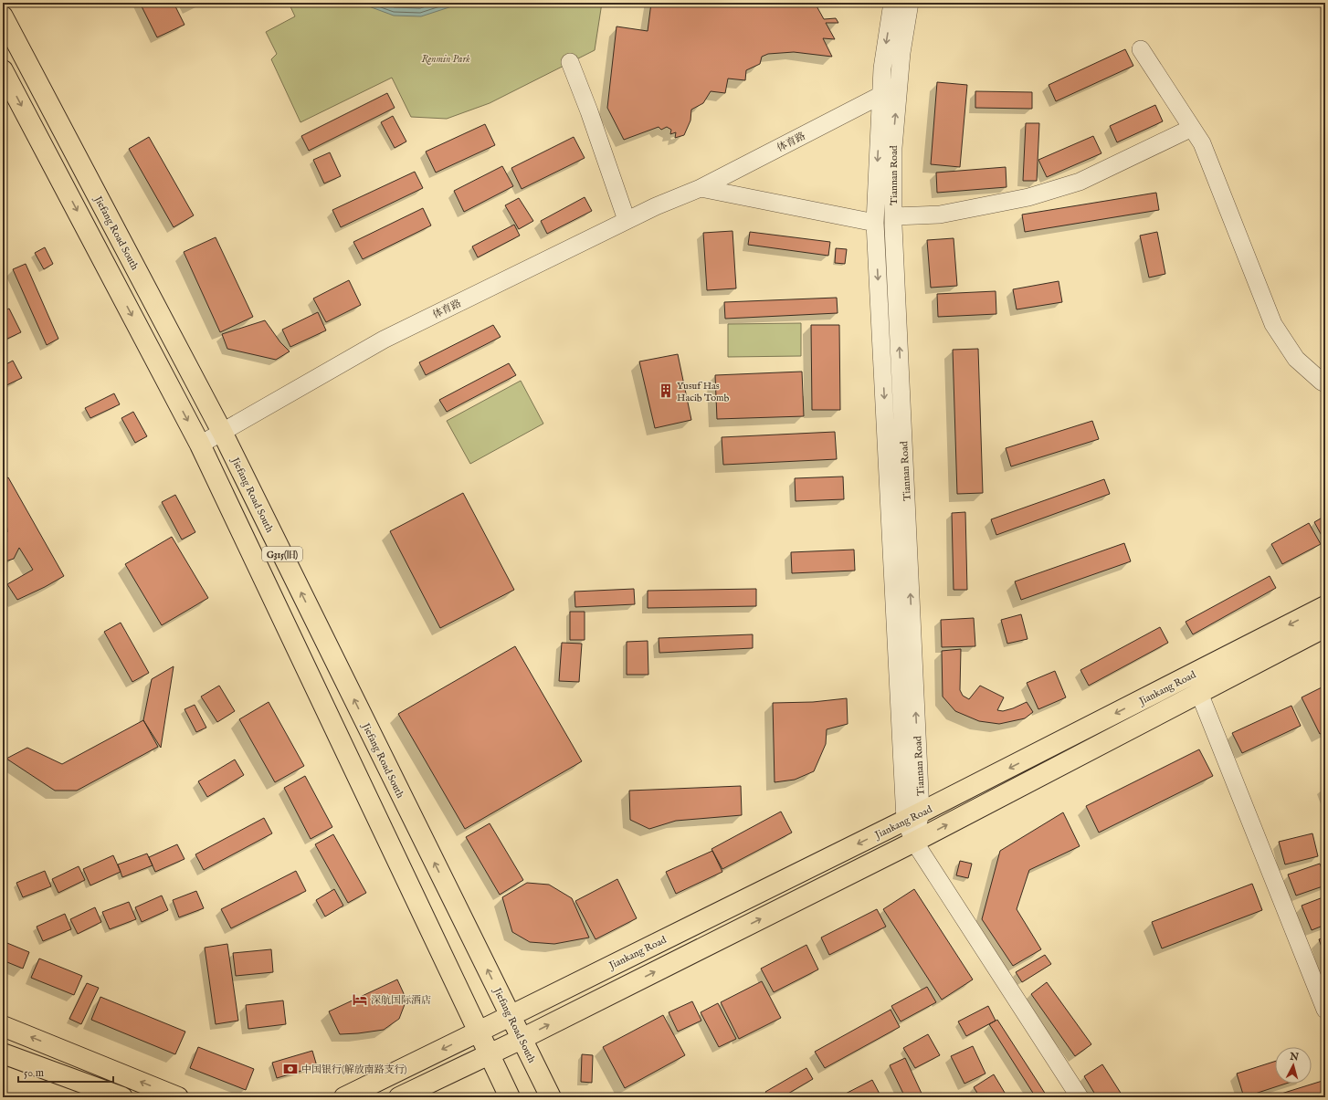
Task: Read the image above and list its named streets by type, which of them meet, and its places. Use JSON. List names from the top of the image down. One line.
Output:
{"streets":{"main road":["Jiefang Road South","G315(旧)","Jiankang Road"],"street":["体育路","Tiannan Road"]},"crossings":[["体育路","Tiannan Road"],["体育路","Jiefang Road South"],["体育路","G315(旧)"],["Tiannan Road","Jiankang Road"],["Jiefang Road South","Jiankang Road"],["G315(旧)","Jiankang Road"]],"parks":["Renmin Park"],"places":{"building":["Yusuf Has Hacib Tomb"],"hotel":["深航国际酒店"],"bank":["中国银行(解放南路支行)"]},"scale_bar":"50 m","north":"top"}
